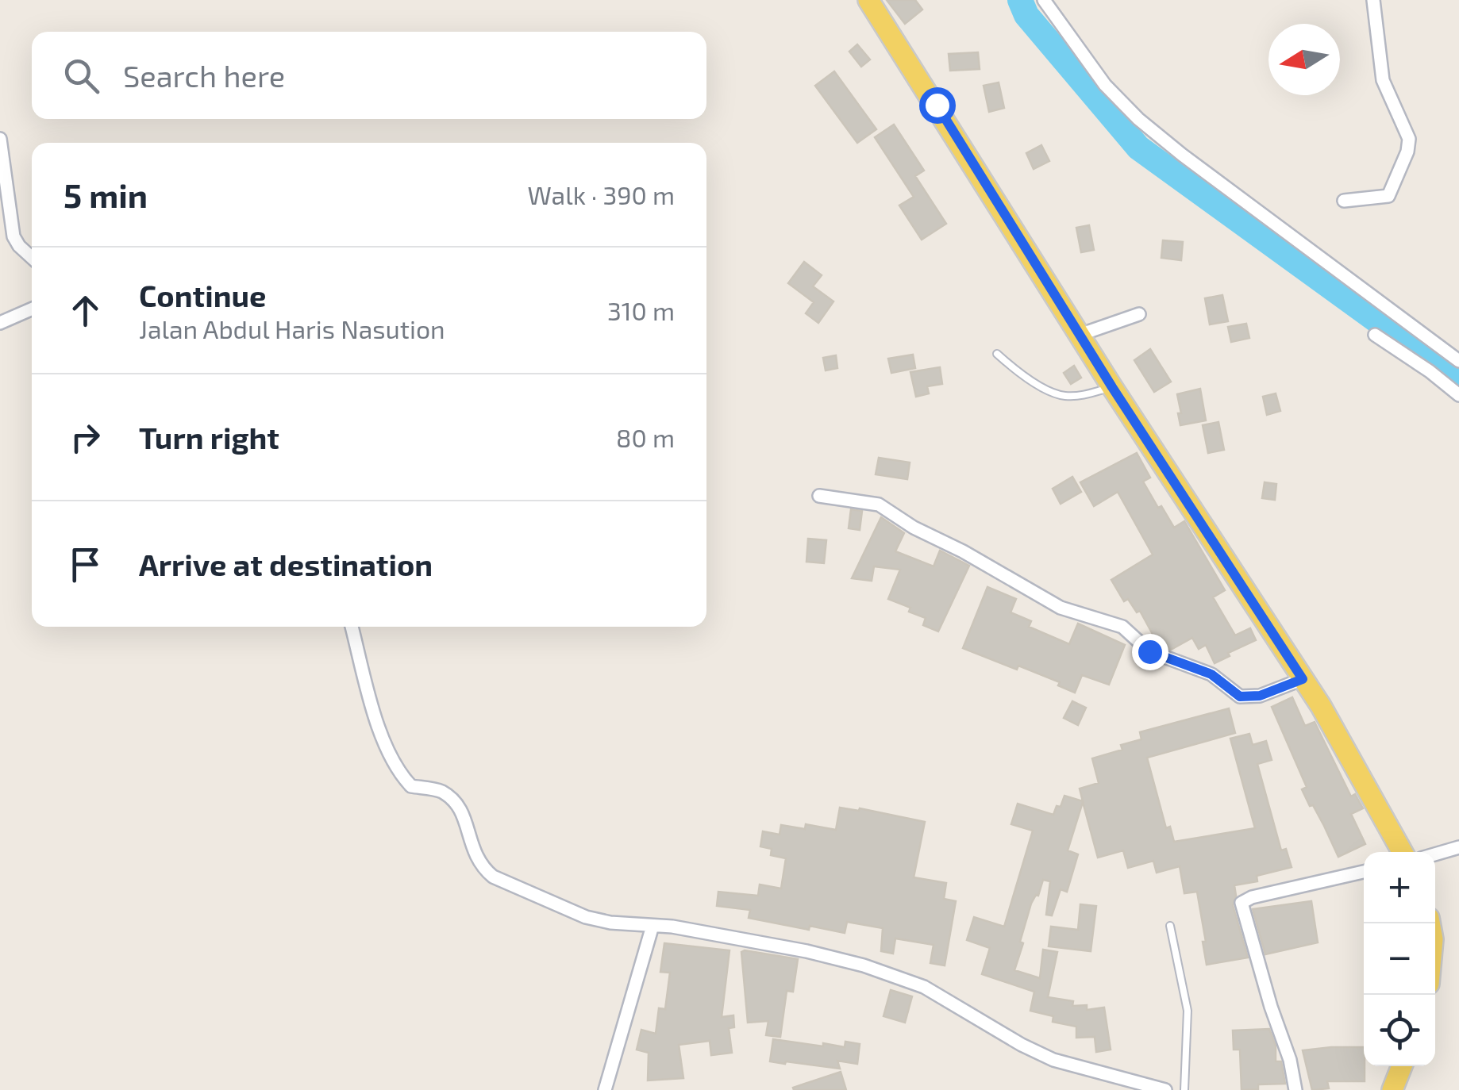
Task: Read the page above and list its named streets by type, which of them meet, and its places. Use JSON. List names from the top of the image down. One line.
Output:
{"north":"left","page":{"search":"Search here","heading":["5 min","Walk · 390 m"],"list":[["Continue","Jalan Abdul Haris Nasution","310 m"],["Turn right","80 m"],"Arrive at destination"],"map_buttons":["+","−"]}}
